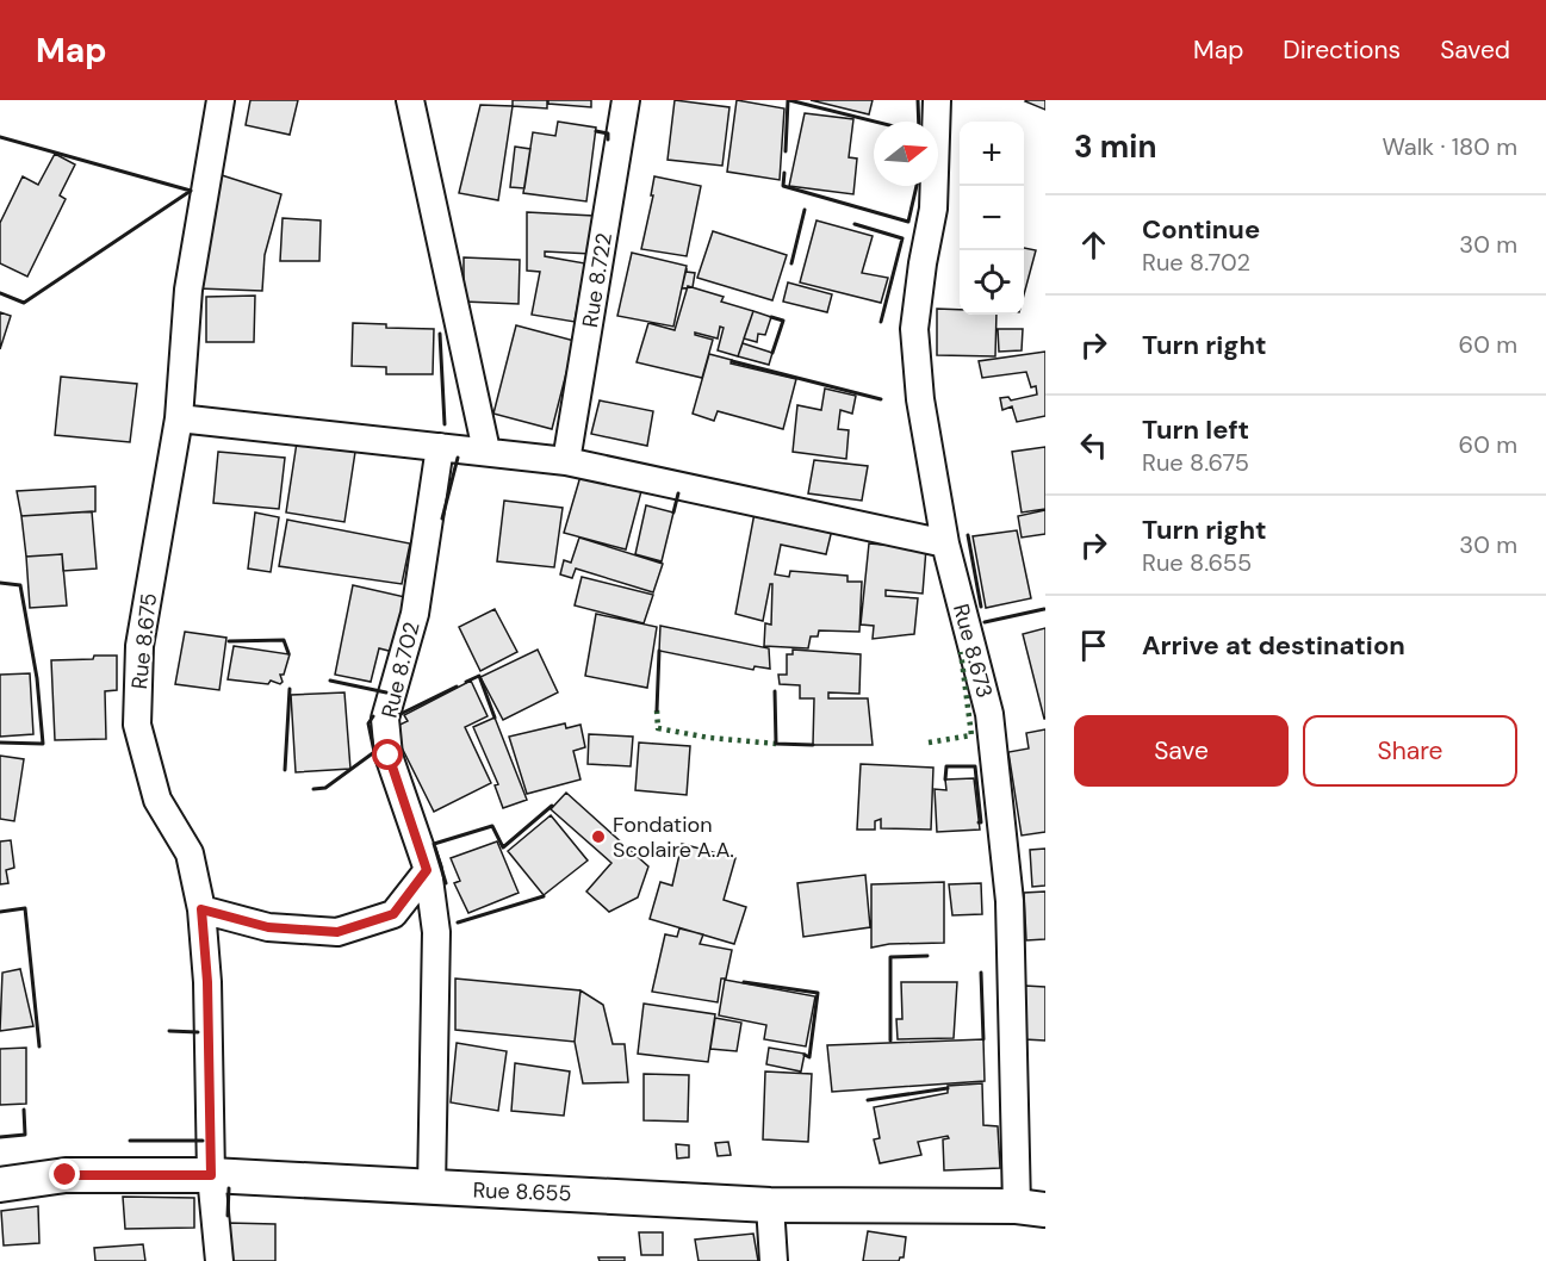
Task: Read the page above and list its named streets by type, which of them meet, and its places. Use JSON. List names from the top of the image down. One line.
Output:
{"streets":{"street":["Rue 8.722","Rue 8.675","Rue 8.673","Rue 8.702","Rue 8.655"]},"crossings":[["Rue 8.675","Rue 8.655"],["Rue 8.673","Rue 8.655"],["Rue 8.702","Rue 8.655"]],"places":["Fondation Scolaire A.A."],"north":"right","page":{"header":"Map","nav":["Map","Directions","Saved"],"heading":["3 min","Walk · 180 m"],"map_buttons":["+","−"],"list":[["Continue","Rue 8.702","30 m"],["Turn right","60 m"],["Turn left","Rue 8.675","60 m"],["Turn right","Rue 8.655","30 m"],"Arrive at destination"],"buttons":["Save","Share"]}}
